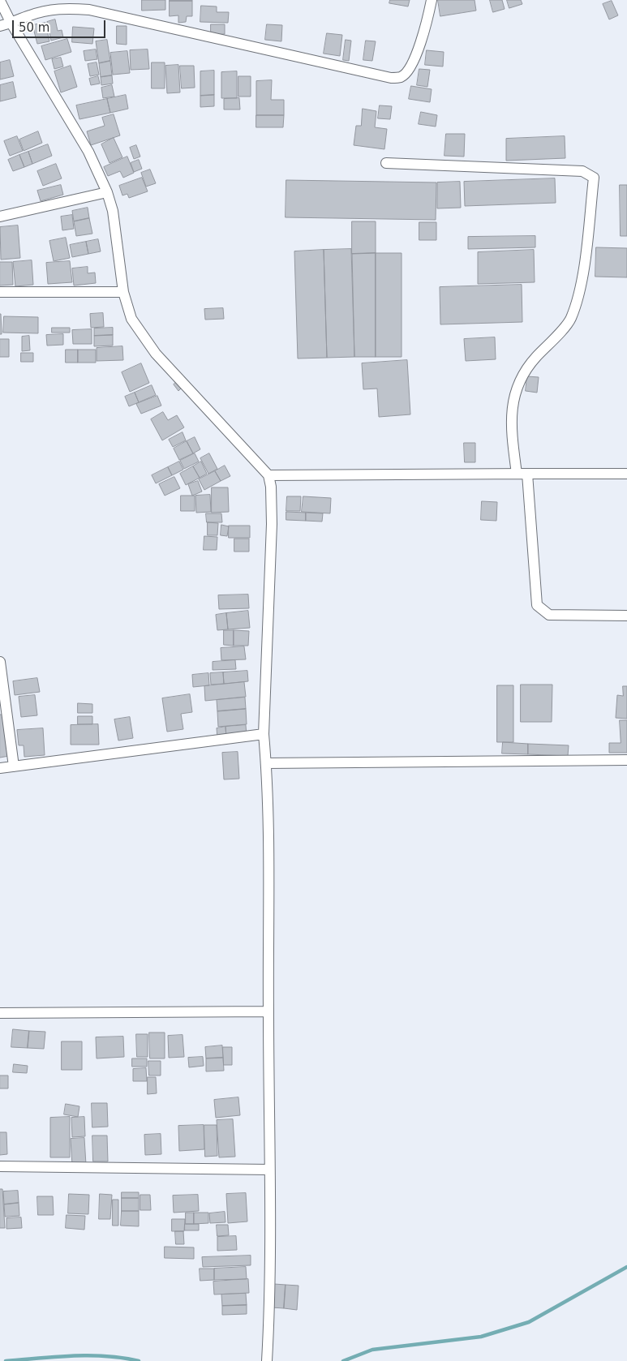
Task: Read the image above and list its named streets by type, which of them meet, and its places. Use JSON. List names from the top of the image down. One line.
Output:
{"scale_bar":"50 m"}
